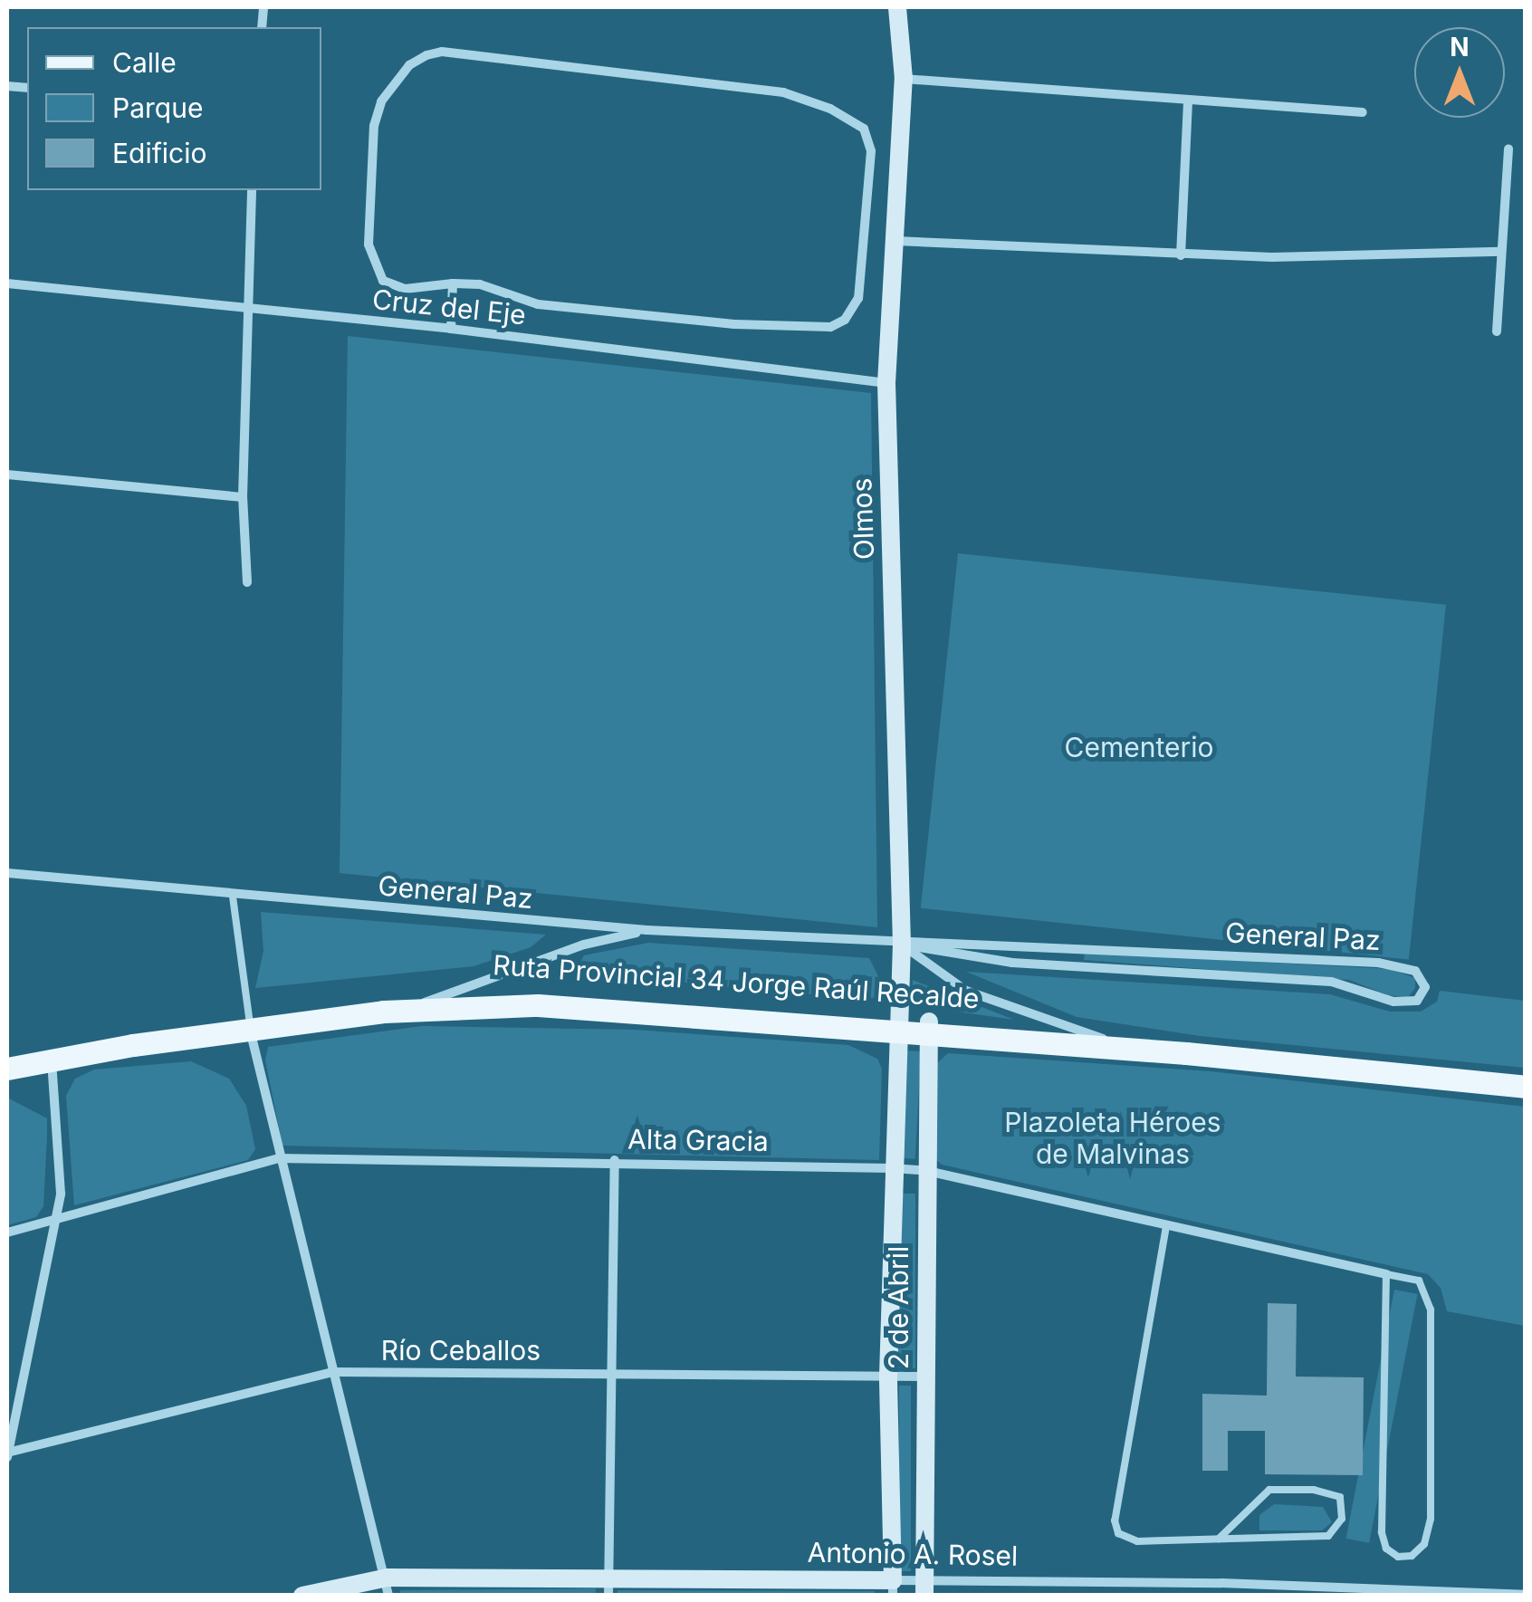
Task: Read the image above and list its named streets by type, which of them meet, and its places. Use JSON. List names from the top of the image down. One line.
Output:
{"streets":{"main road":["Ruta Provincial 34 Jorge Raúl Recalde"],"street":["Cruz del Eje","Olmos","General Paz","Alta Gracia","2 de Abril","Río Ceballos","Antonio A. Rosel"]},"crossings":[["Cruz del Eje","Olmos"],["Olmos","General Paz"],["Olmos","Ruta Provincial 34 Jorge Raúl Recalde"],["Olmos","2 de Abril"],["Ruta Provincial 34 Jorge Raúl Recalde","2 de Abril"],["Alta Gracia","2 de Abril"],["2 de Abril","Río Ceballos"],["2 de Abril","Antonio A. Rosel"]],"parks":["Cementerio","Plazoleta Héroes de Malvinas"],"legend":["Calle","Parque","Edificio"],"north":"top"}
